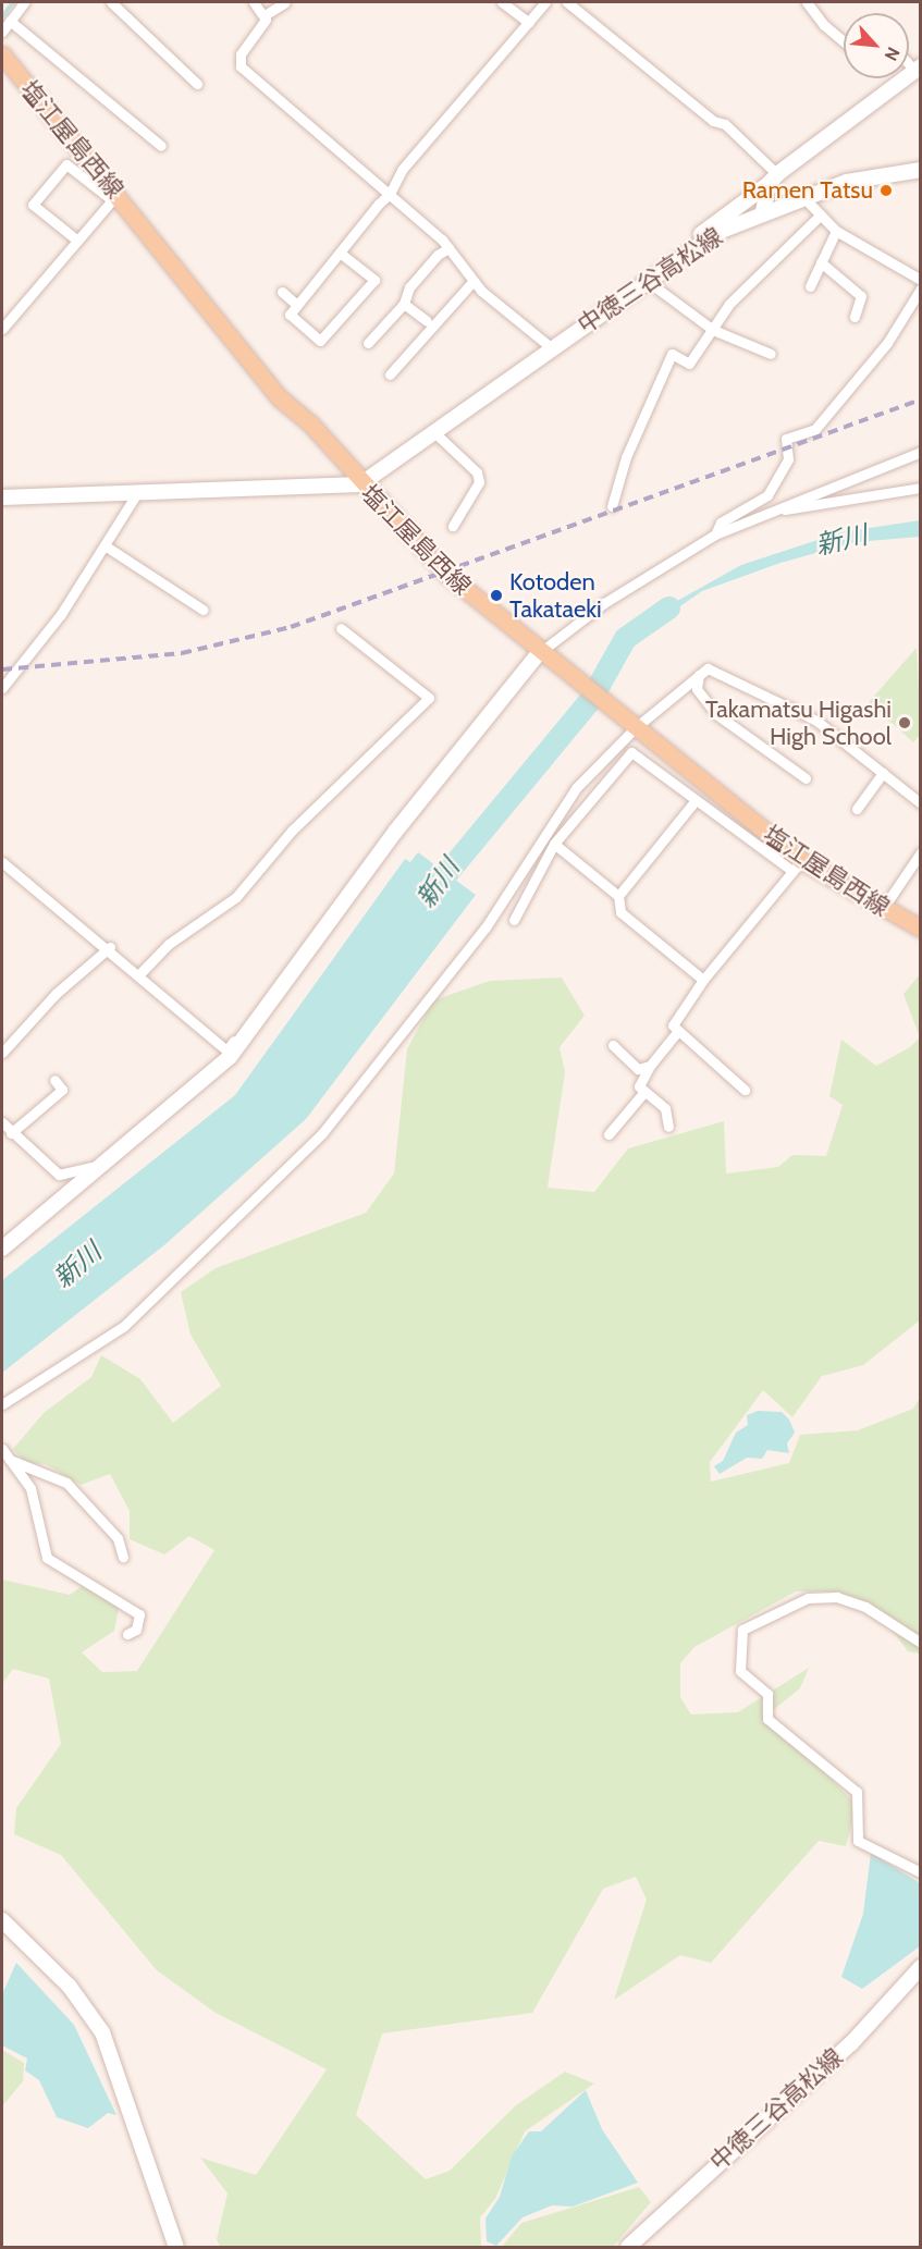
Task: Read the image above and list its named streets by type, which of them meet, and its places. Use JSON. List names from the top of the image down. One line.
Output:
{"streets":{"main road":["塩江屋島西線"],"street":["中徳三谷高松線"]},"crossings":[["塩江屋島西線","中徳三谷高松線"]],"water":["新川"],"places":["Ramen Tatsu","Kotoden Takataeki","Takamatsu Higashi High School"],"north":"bottom right"}
